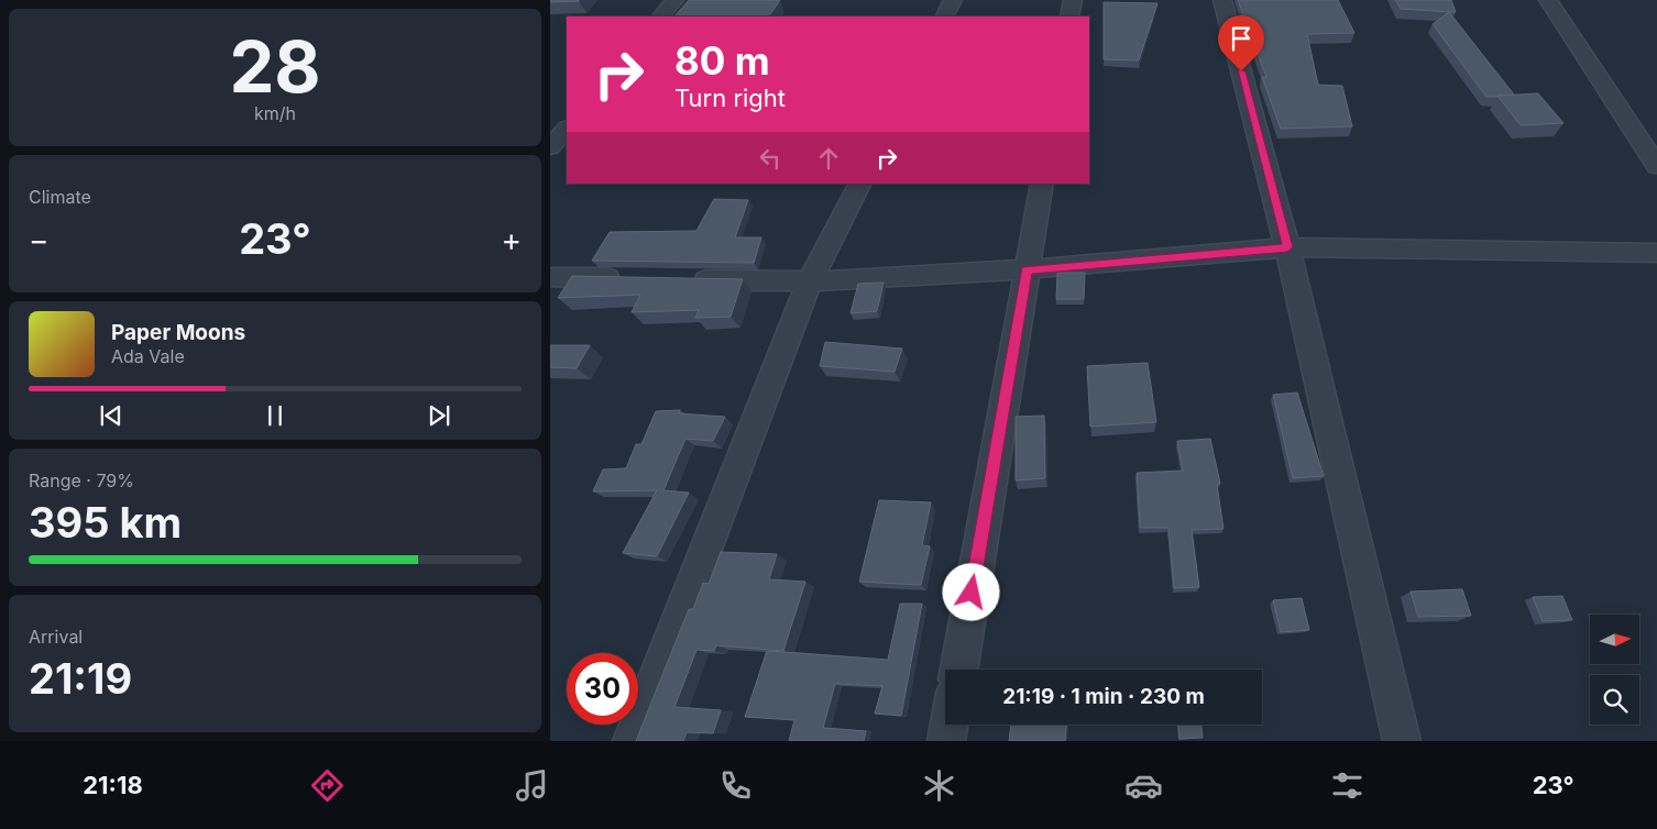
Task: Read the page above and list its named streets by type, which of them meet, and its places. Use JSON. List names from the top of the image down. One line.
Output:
{"north":"right","page":{"tile":[["28","km/h"],"Climate",["Range · 79%","395 km"],["Arrival","21:19"]],"turn":["80 m","Turn right"],"heat":["−","23°","+"],"song":["Paper Moons","Ada Vale"],"limit":"30","trip":"21:19 · 1 min · 230 m","tabs":["21:18","23°"]}}
